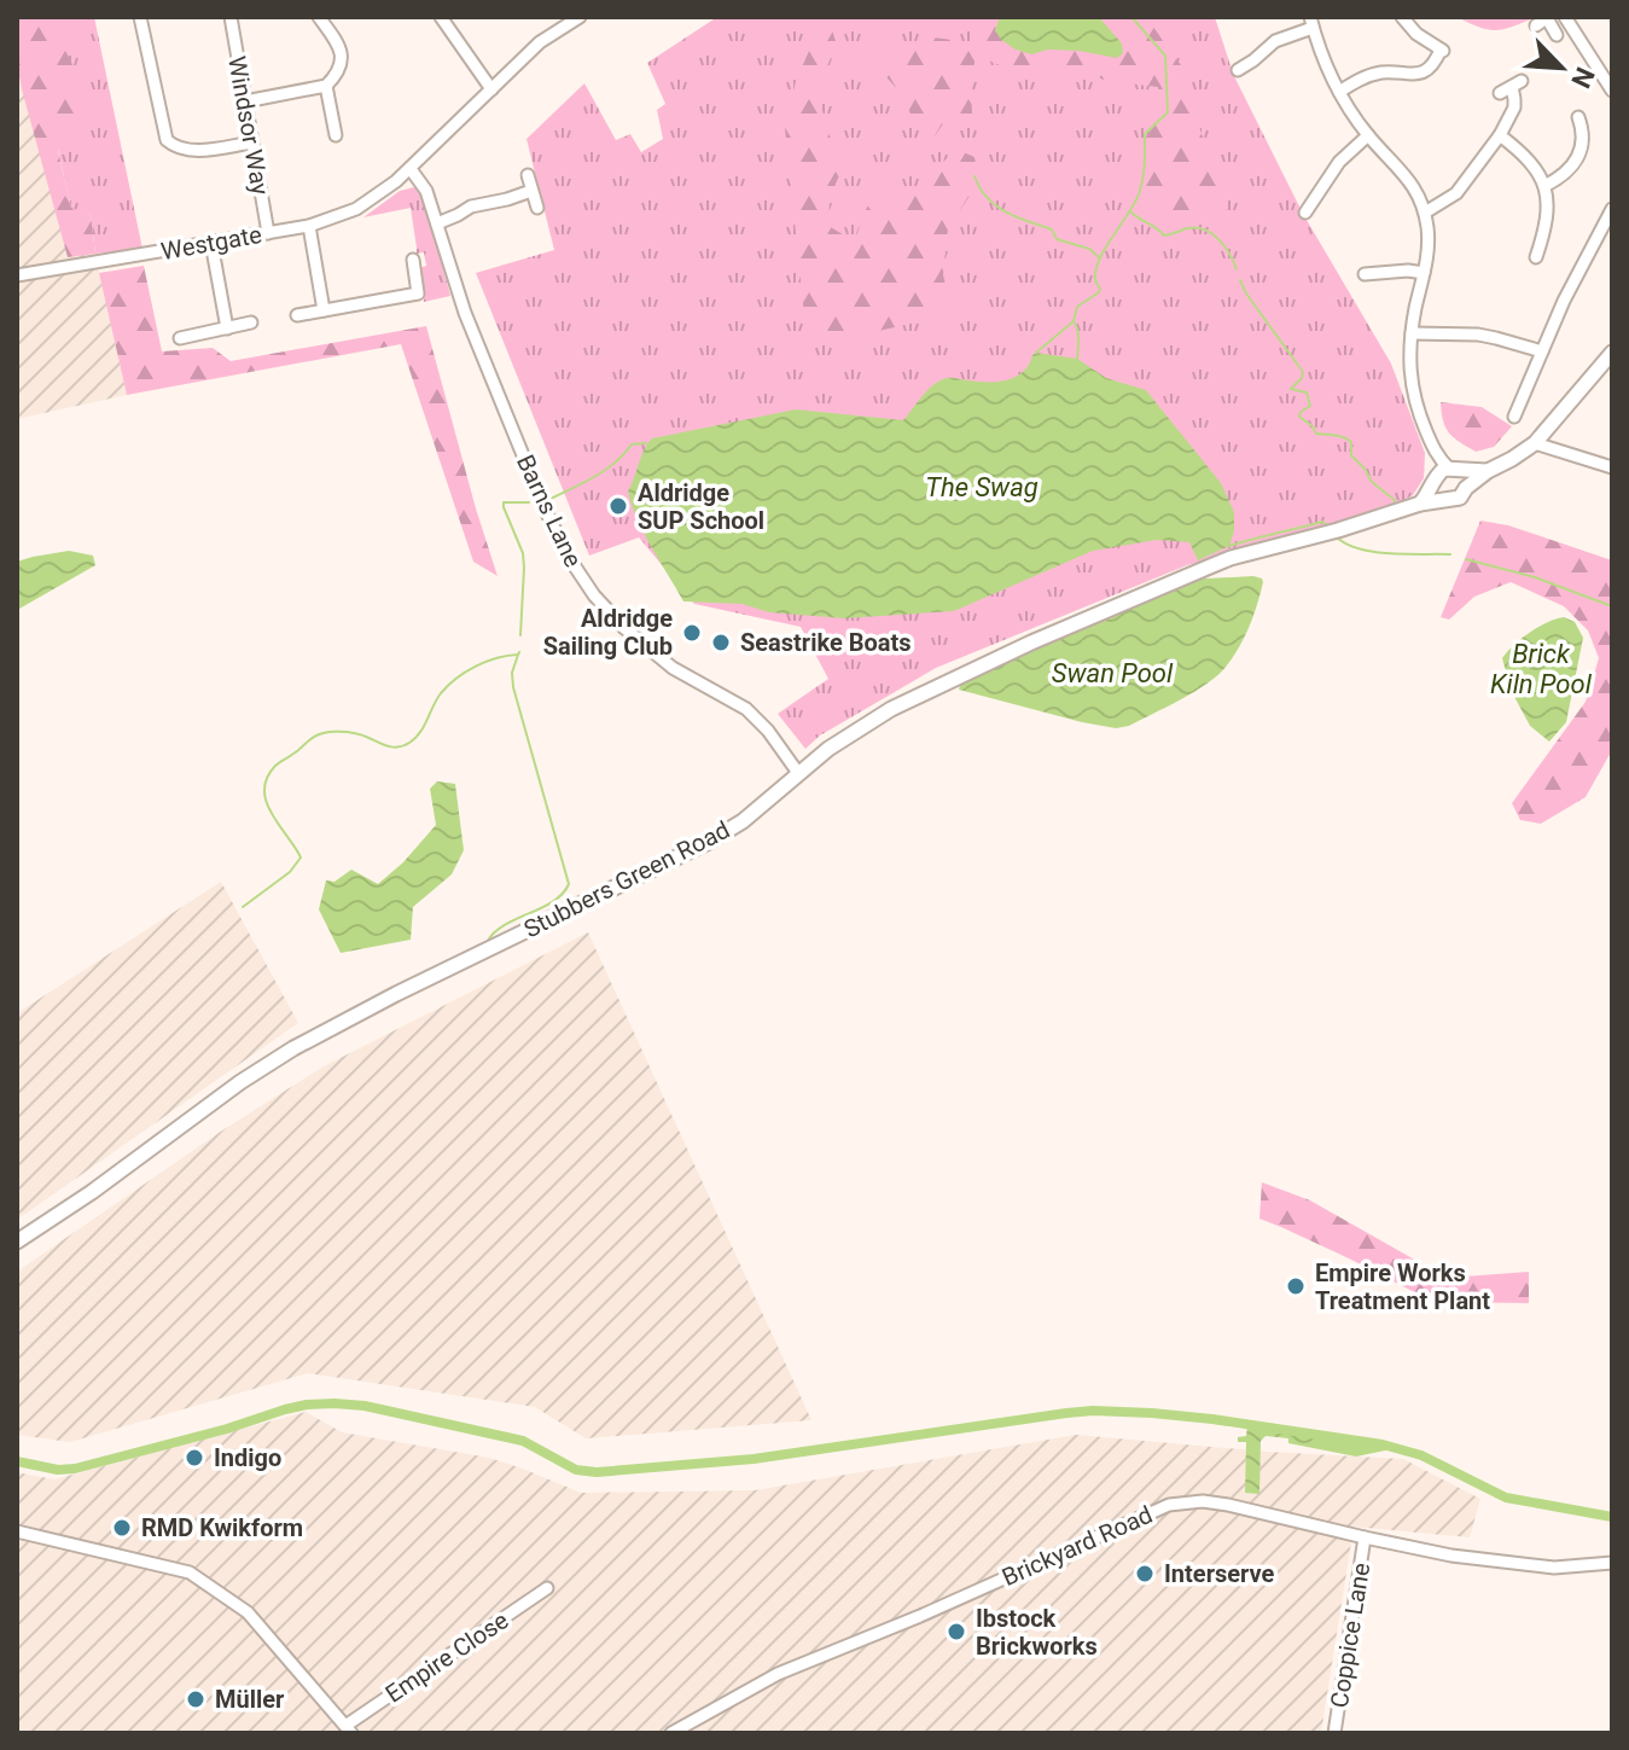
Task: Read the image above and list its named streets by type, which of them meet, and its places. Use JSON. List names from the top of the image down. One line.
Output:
{"streets":{"street":["Windsor Way","Westgate","Barns Lane","Stubbers Green Road","Brickyard Road","Coppice Lane","Empire Close"]},"crossings":[["Windsor Way","Westgate"],["Westgate","Barns Lane"],["Barns Lane","Stubbers Green Road"],["Brickyard Road","Coppice Lane"]],"water":["The Swag","Brick Kiln Pool","Swan Pool"],"places":["Aldridge SUP School","Aldridge Sailing Club","Seastrike Boats","Empire Works Treatment Plant","Indigo","RMD Kwikform","Interserve","Ibstock Brickworks","Müller"],"north":"bottom right"}
